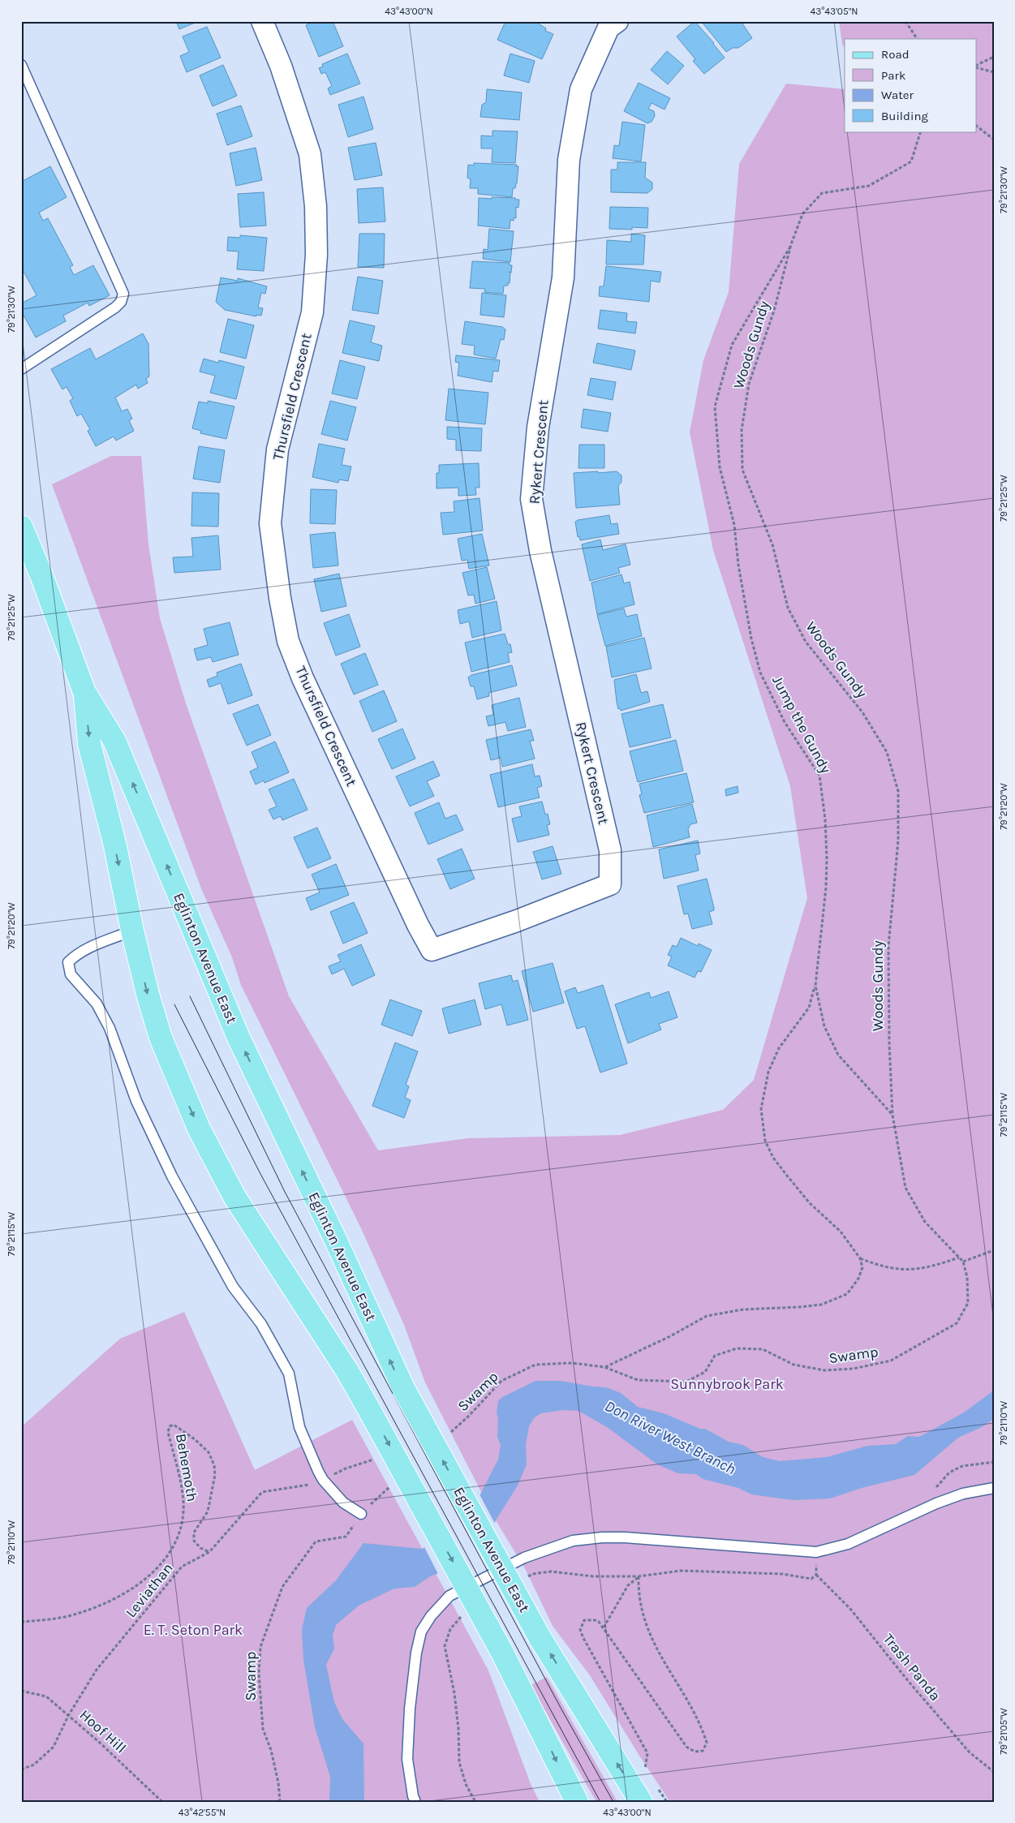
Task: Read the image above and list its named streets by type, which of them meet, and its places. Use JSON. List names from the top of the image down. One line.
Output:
{"streets":{"main road":["Eglinton Avenue East"],"street":["Thursfield Crescent","Rykert Crescent"],"path":["Woods Gundy","Jump the Gundy","Swamp","Behemoth","Leviathan","Trash Panda","Hoof Hill"]},"crossings":[["Woods Gundy","Jump the Gundy"],["Woods Gundy","Swamp"],["Thursfield Crescent","Rykert Crescent"],["Behemoth","Leviathan"],["Leviathan","Hoof Hill"]],"water":["Don River West Branch"],"parks":["Sunnybrook Park","E. T. Seton Park"],"legend":["Road","Park","Water","Building"],"coordinates":["43°43'00\"N","43°43'05\"N","79°21'30\"W","79°21'25\"W","79°21'20\"W","79°21'15\"W","79°21'10\"W","79°21'05\"W","43°42'55\"N"]}
